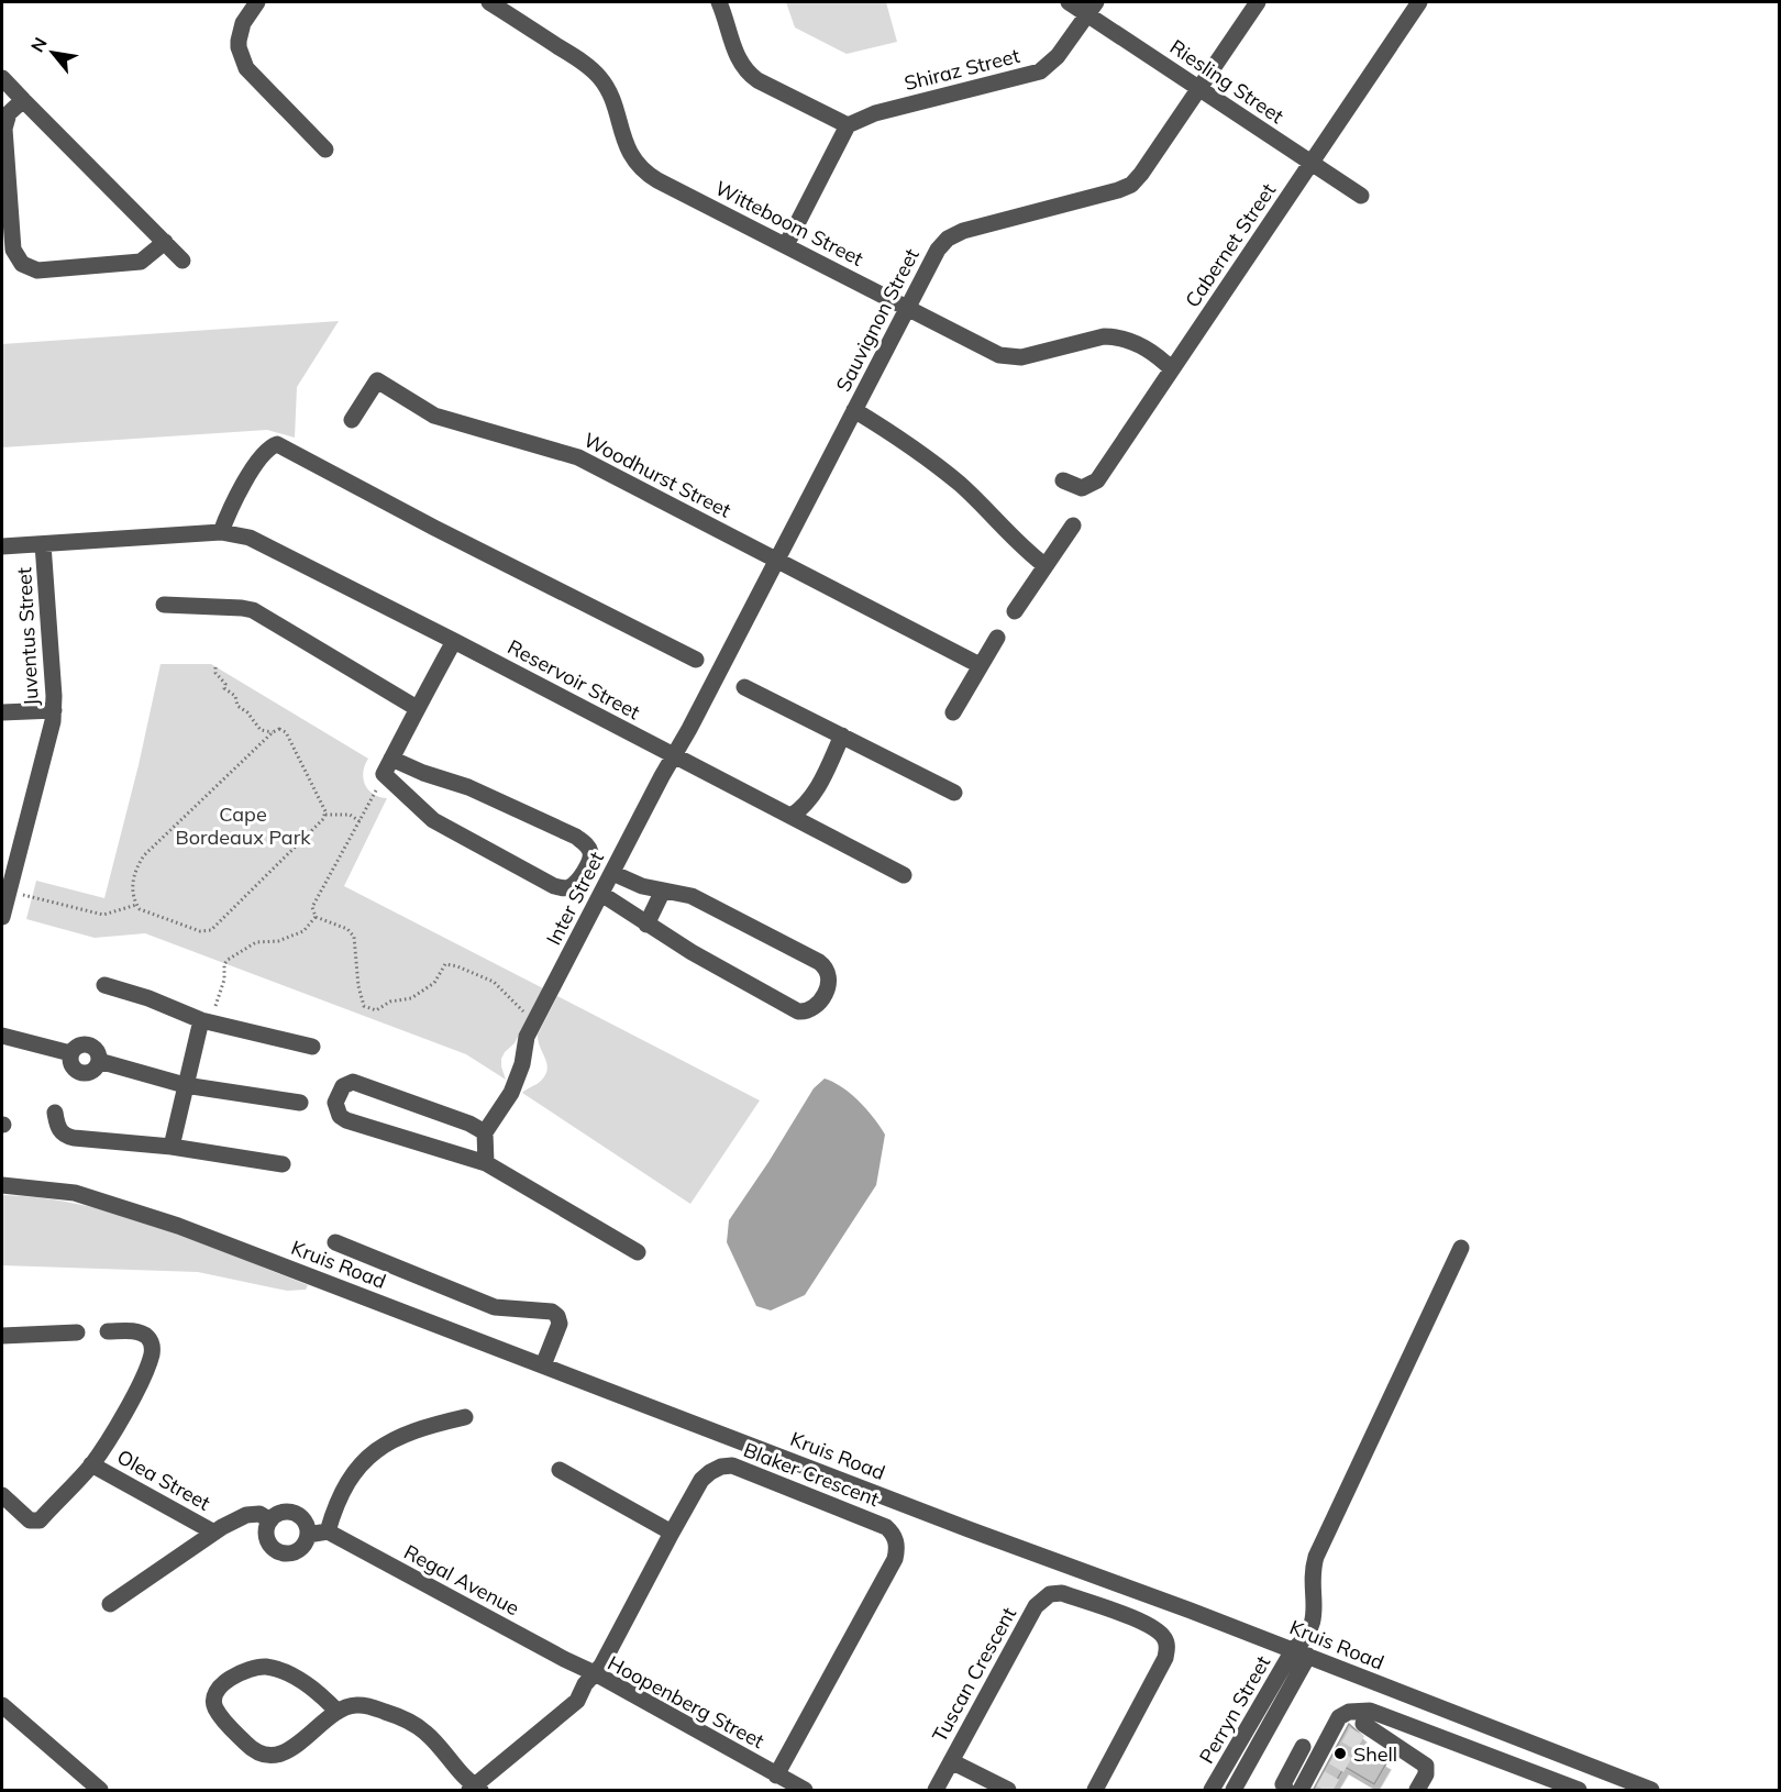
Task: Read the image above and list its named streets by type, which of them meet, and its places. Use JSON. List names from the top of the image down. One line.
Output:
{"streets":{"street":["Shiraz Street","Riesling Street","Witteboom Street","Cabernet Street","Sauvignon Street","Woodhurst Street","Juventus Street","Reservoir Street","Inter Street","Kruis Road","Blaker Crescent","Olea Street","Regal Avenue","Tuscan Crescent","Hoopenberg Street","Perryn Street"]},"crossings":[["Shiraz Street","Riesling Street"],["Riesling Street","Cabernet Street"],["Riesling Street","Sauvignon Street"],["Witteboom Street","Cabernet Street"],["Witteboom Street","Sauvignon Street"],["Sauvignon Street","Woodhurst Street"],["Sauvignon Street","Reservoir Street"],["Sauvignon Street","Inter Street"],["Juventus Street","Reservoir Street"],["Reservoir Street","Inter Street"],["Kruis Road","Perryn Street"],["Blaker Crescent","Regal Avenue"],["Blaker Crescent","Hoopenberg Street"],["Regal Avenue","Hoopenberg Street"]],"parks":["Cape Bordeaux Park"],"places":["Shell"],"north":"top left"}
